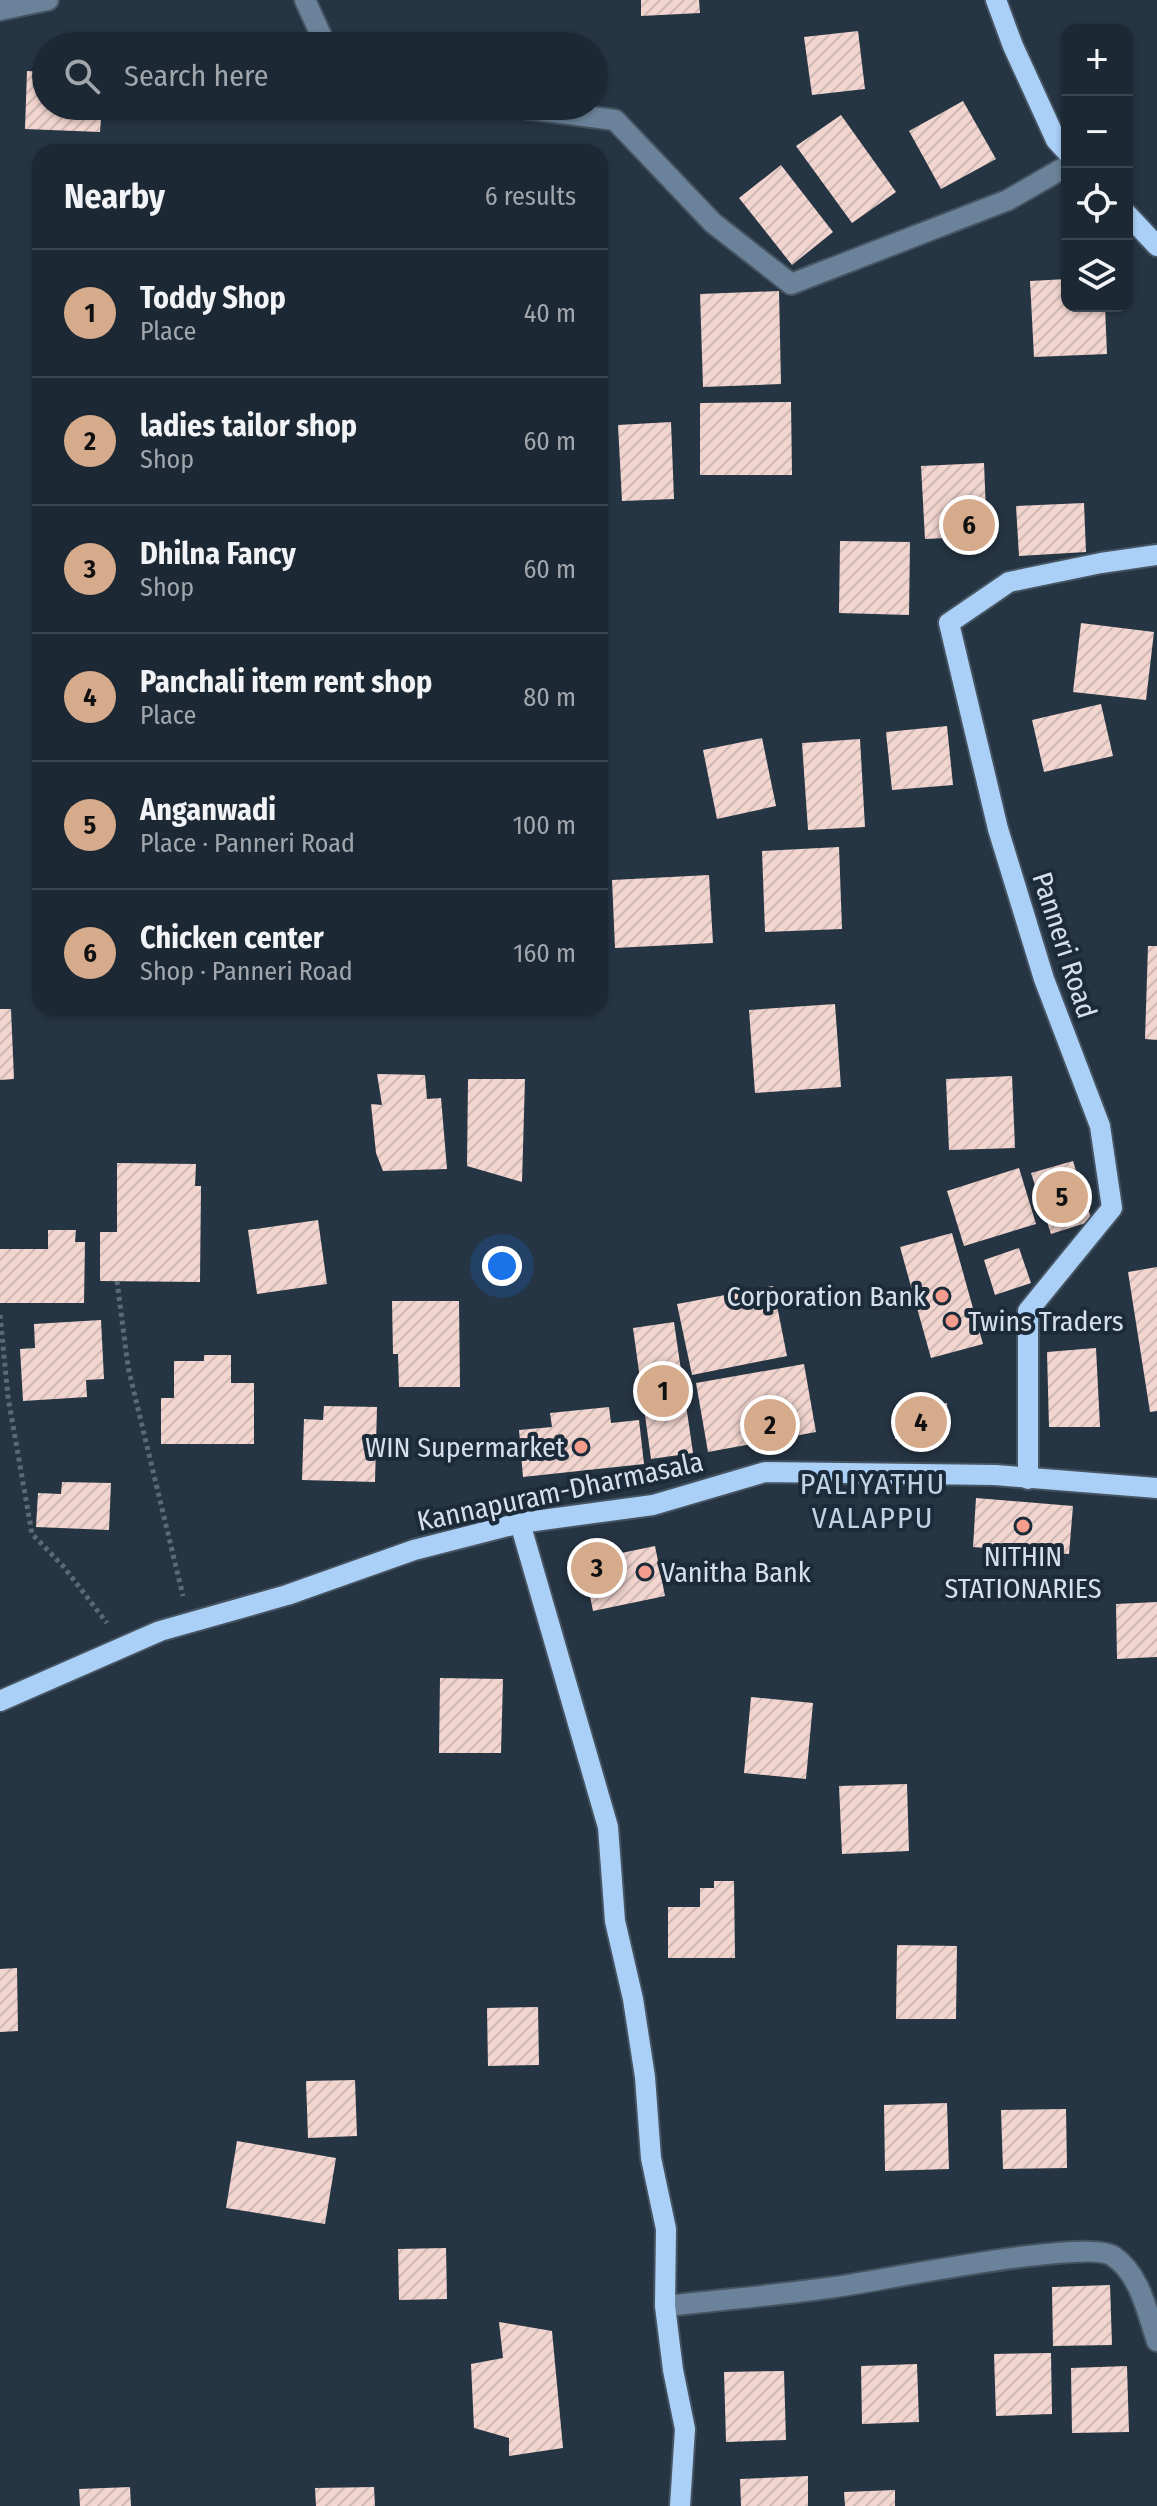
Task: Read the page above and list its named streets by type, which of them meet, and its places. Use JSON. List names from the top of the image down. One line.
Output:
{"streets":{"main road":["Panneri Road","Kannapuram-Dharmasala"]},"crossings":[["Panneri Road","Kannapuram-Dharmasala"]],"districts":["PALIYATHU VALAPPU"],"places":["Corporation Bank","Twins Traders","WIN Supermarket","NITHIN STATIONARIES","Vanitha Bank"],"page":{"map_buttons":["+","−"],"search":"Search here","heading":["Nearby","6 results"],"list":[{"mark":"1","name":"Toddy Shop","note":"Place","value":"40 m"},{"mark":"2","name":"ladies tailor shop","note":"Shop","value":"60 m"},{"mark":"3","name":"Dhilna Fancy","note":"Shop","value":"60 m"},{"mark":"4","name":"Panchali item rent shop","note":"Place","value":"80 m"},{"mark":"5","name":"Anganwadi","note":"Place · Panneri Road","value":"100 m"},{"mark":"6","name":"Chicken center","note":"Shop · Panneri Road","value":"160 m"}],"pins":["6","5","1","4","2","3"]}}
